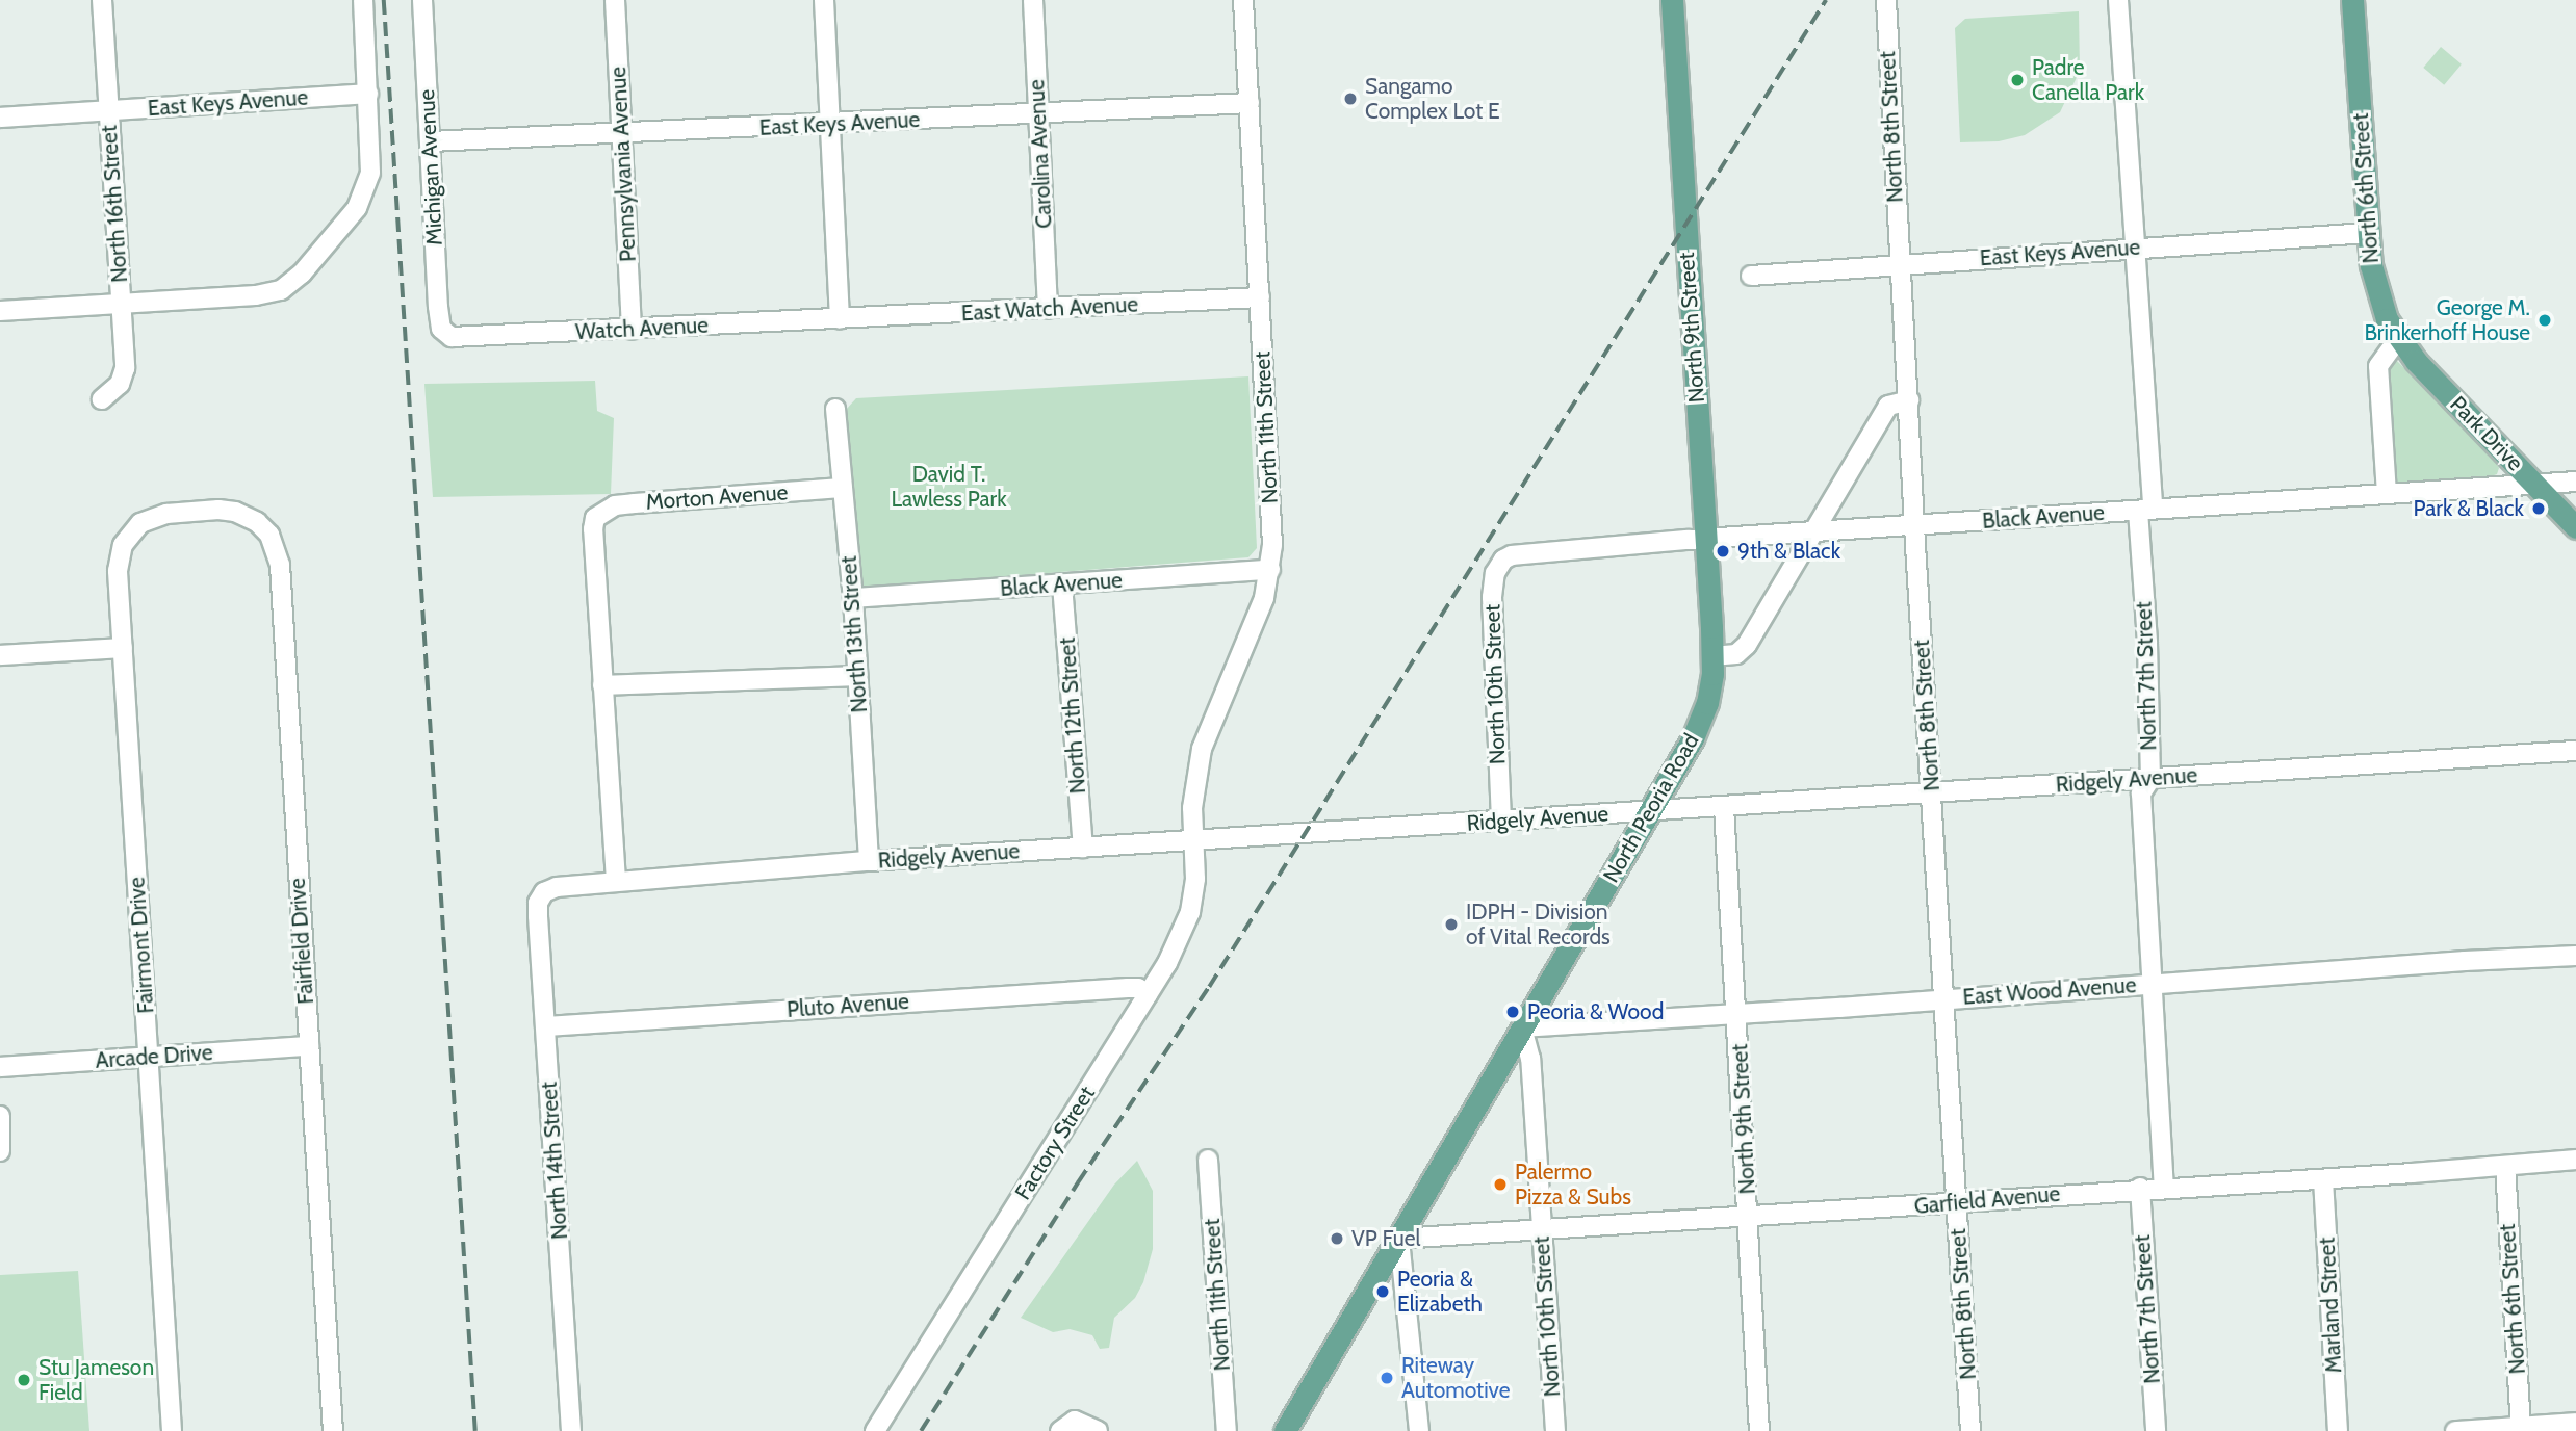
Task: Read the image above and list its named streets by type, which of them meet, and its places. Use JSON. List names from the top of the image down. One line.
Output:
{"streets":{"main road":["North 6th Street","North 9th Street","Park Drive","North Peoria Road"],"street":["East Keys Avenue","North 8th Street","Carolina Avenue","Pennsylvania Avenue","Michigan Avenue","North 16th Street","East Watch Avenue","Watch Avenue","North 11th Street","Morton Avenue","Black Avenue","North 13th Street","North 7th Street","North 10th Street","North 12th Street","Ridgely Avenue","Fairfield Drive","Fairmont Drive","East Wood Avenue","Pluto Avenue","Arcade Drive","Factory Street","North 14th Street","Garfield Avenue","Marland Street"]},"crossings":[["East Keys Avenue","North 8th Street"],["East Keys Avenue","Carolina Avenue"],["East Keys Avenue","Pennsylvania Avenue"],["East Keys Avenue","Michigan Avenue"],["East Keys Avenue","North 6th Street"],["East Keys Avenue","North 16th Street"],["East Keys Avenue","North 11th Street"],["East Keys Avenue","North 7th Street"],["North 8th Street","Black Avenue"],["North 8th Street","Ridgely Avenue"],["North 8th Street","East Wood Avenue"],["North 8th Street","Garfield Avenue"],["Carolina Avenue","East Watch Avenue"],["Pennsylvania Avenue","Watch Avenue"],["Michigan Avenue","Watch Avenue"],["North 6th Street","Park Drive"],["North 6th Street","Garfield Avenue"],["East Watch Avenue","Watch Avenue"],["East Watch Avenue","North 11th Street"],["North 9th Street","Black Avenue"],["North 9th Street","Ridgely Avenue"],["North 9th Street","North Peoria Road"],["North 9th Street","East Wood Avenue"],["North 9th Street","Garfield Avenue"],["North 11th Street","Black Avenue"],["North 11th Street","Ridgely Avenue"],["North 11th Street","Factory Street"],["Park Drive","Black Avenue"],["Morton Avenue","North 13th Street"],["Black Avenue","North 13th Street"],["Black Avenue","North 7th Street"],["Black Avenue","North 10th Street"],["Black Avenue","North 12th Street"],["North 13th Street","Ridgely Avenue"],["North 7th Street","Ridgely Avenue"],["North 7th Street","East Wood Avenue"],["North 7th Street","Garfield Avenue"],["North 10th Street","Ridgely Avenue"],["North 10th Street","North Peoria Road"],["North 10th Street","East Wood Avenue"],["North 10th Street","Garfield Avenue"],["North 12th Street","Ridgely Avenue"],["Ridgely Avenue","North Peoria Road"],["Ridgely Avenue","Factory Street"],["Ridgely Avenue","North 14th Street"],["North Peoria Road","East Wood Avenue"],["North Peoria Road","Garfield Avenue"],["Fairfield Drive","Fairmont Drive"],["Fairfield Drive","Arcade Drive"],["Fairmont Drive","Arcade Drive"],["Pluto Avenue","Factory Street"],["Pluto Avenue","North 14th Street"],["Garfield Avenue","Marland Street"]],"parks":["David T. Lawless Park"],"places":["Padre Canella Park","Sangamo Complex Lot E","George M. Brinkerhoff House","Park & Black","9th & Black","IDPH - Division of Vital Records","Peoria & Wood","Palermo Pizza & Subs","VP Fuel","Peoria & Elizabeth","Riteway Automotive","Stu Jameson Field"]}
